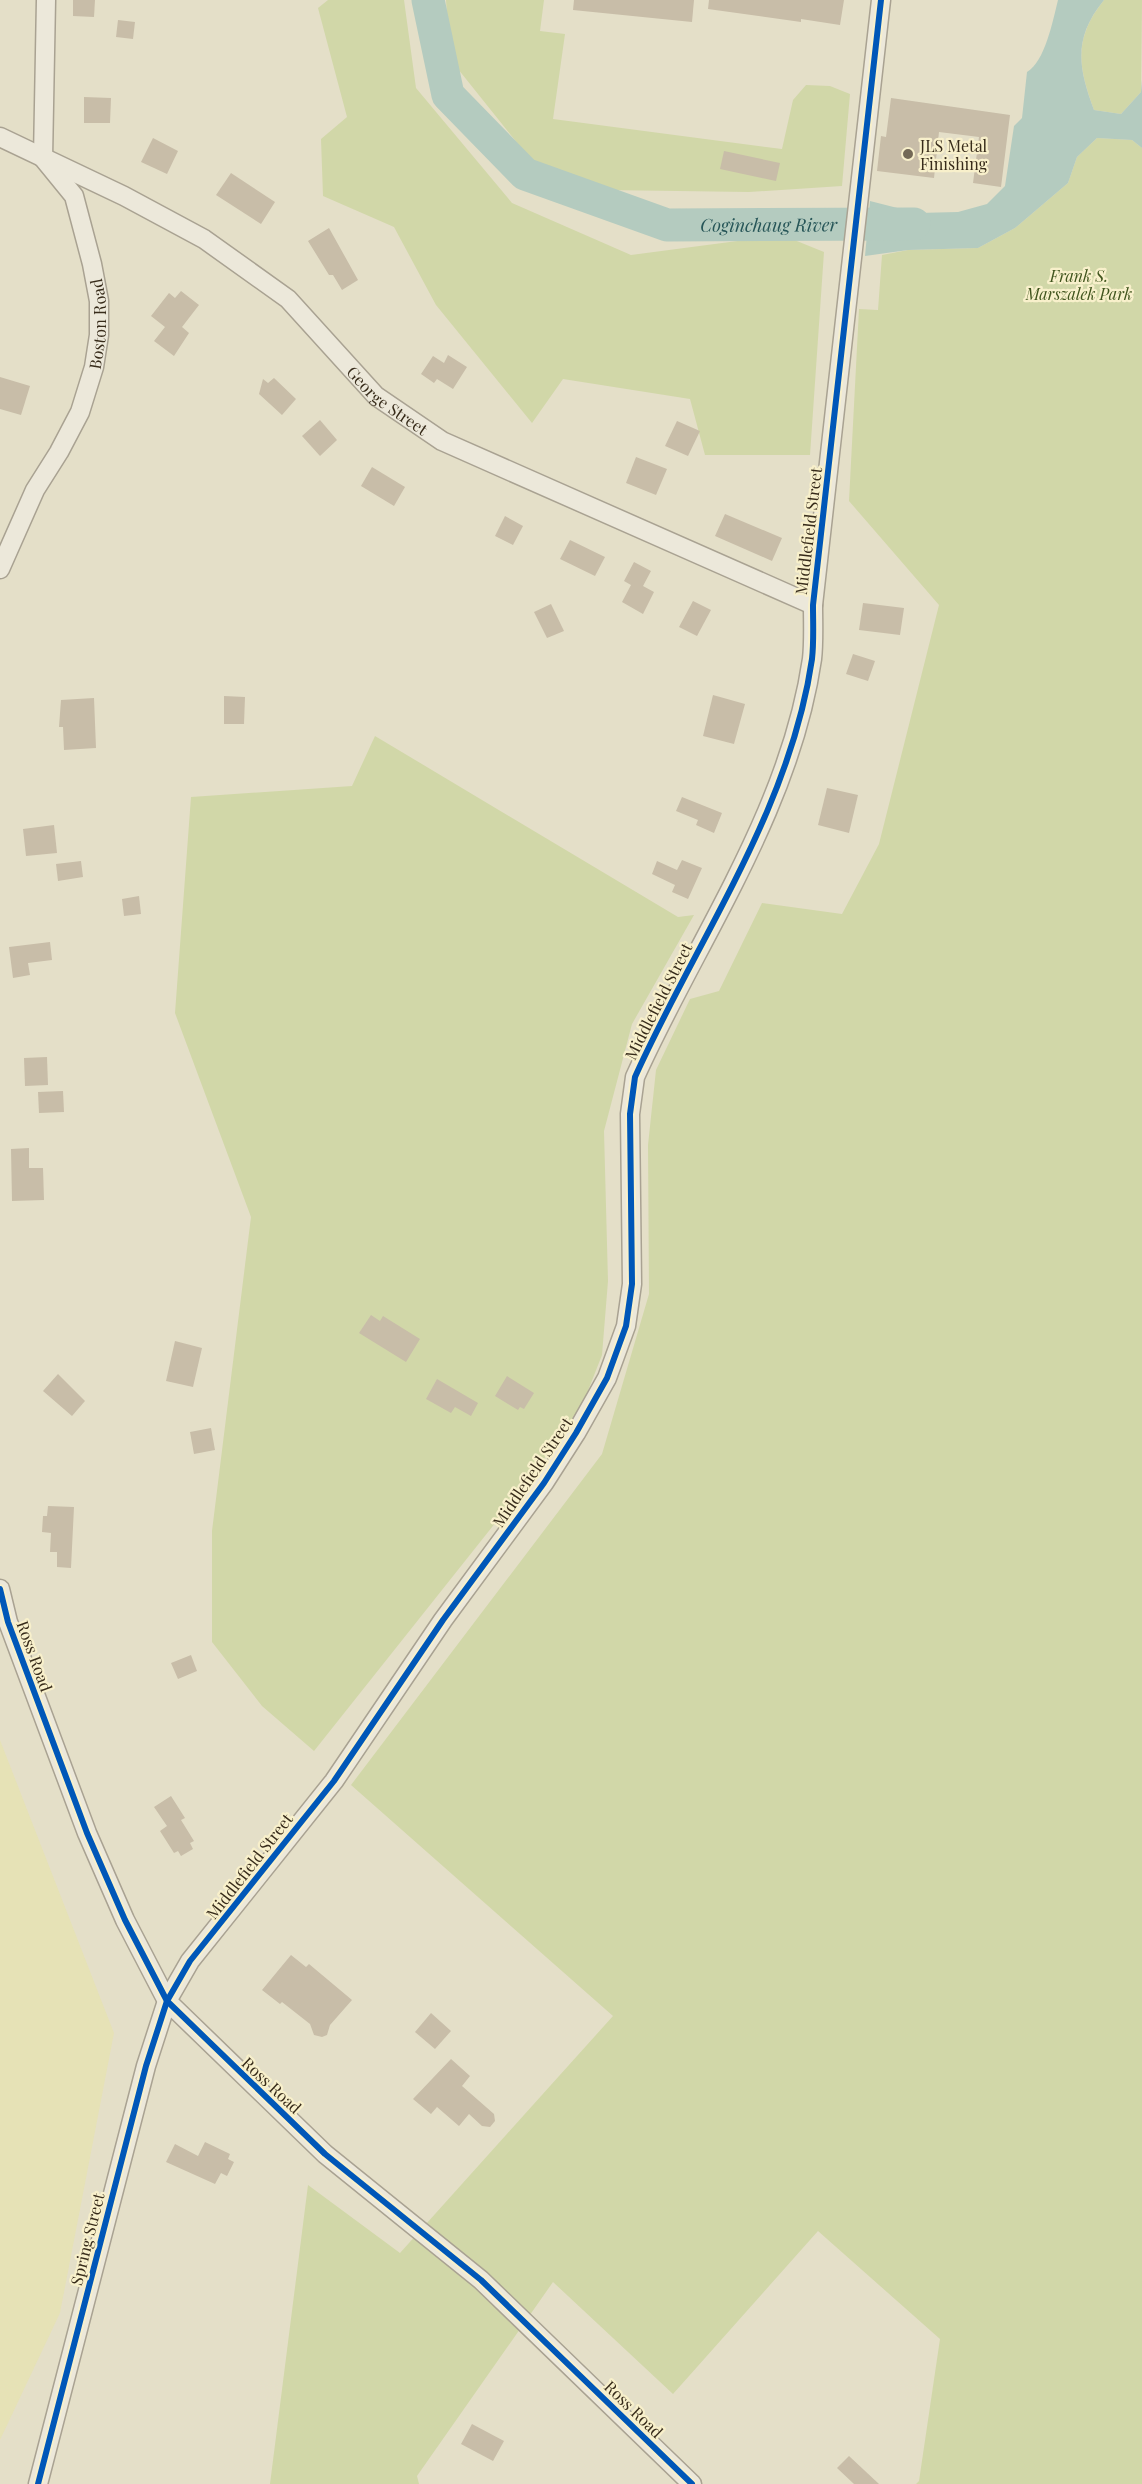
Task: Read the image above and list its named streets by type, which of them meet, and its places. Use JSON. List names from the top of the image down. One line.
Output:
{"streets":{"street":["Boston Road","George Street","Middlefield Street","Ross Road","Spring Street"]},"crossings":[["Boston Road","George Street"],["George Street","Middlefield Street"],["Middlefield Street","Ross Road"],["Middlefield Street","Spring Street"],["Ross Road","Spring Street"]],"water":["Coginchaug River"],"parks":["Frank S. Marszalek Park"],"places":["JLS Metal Finishing"]}
